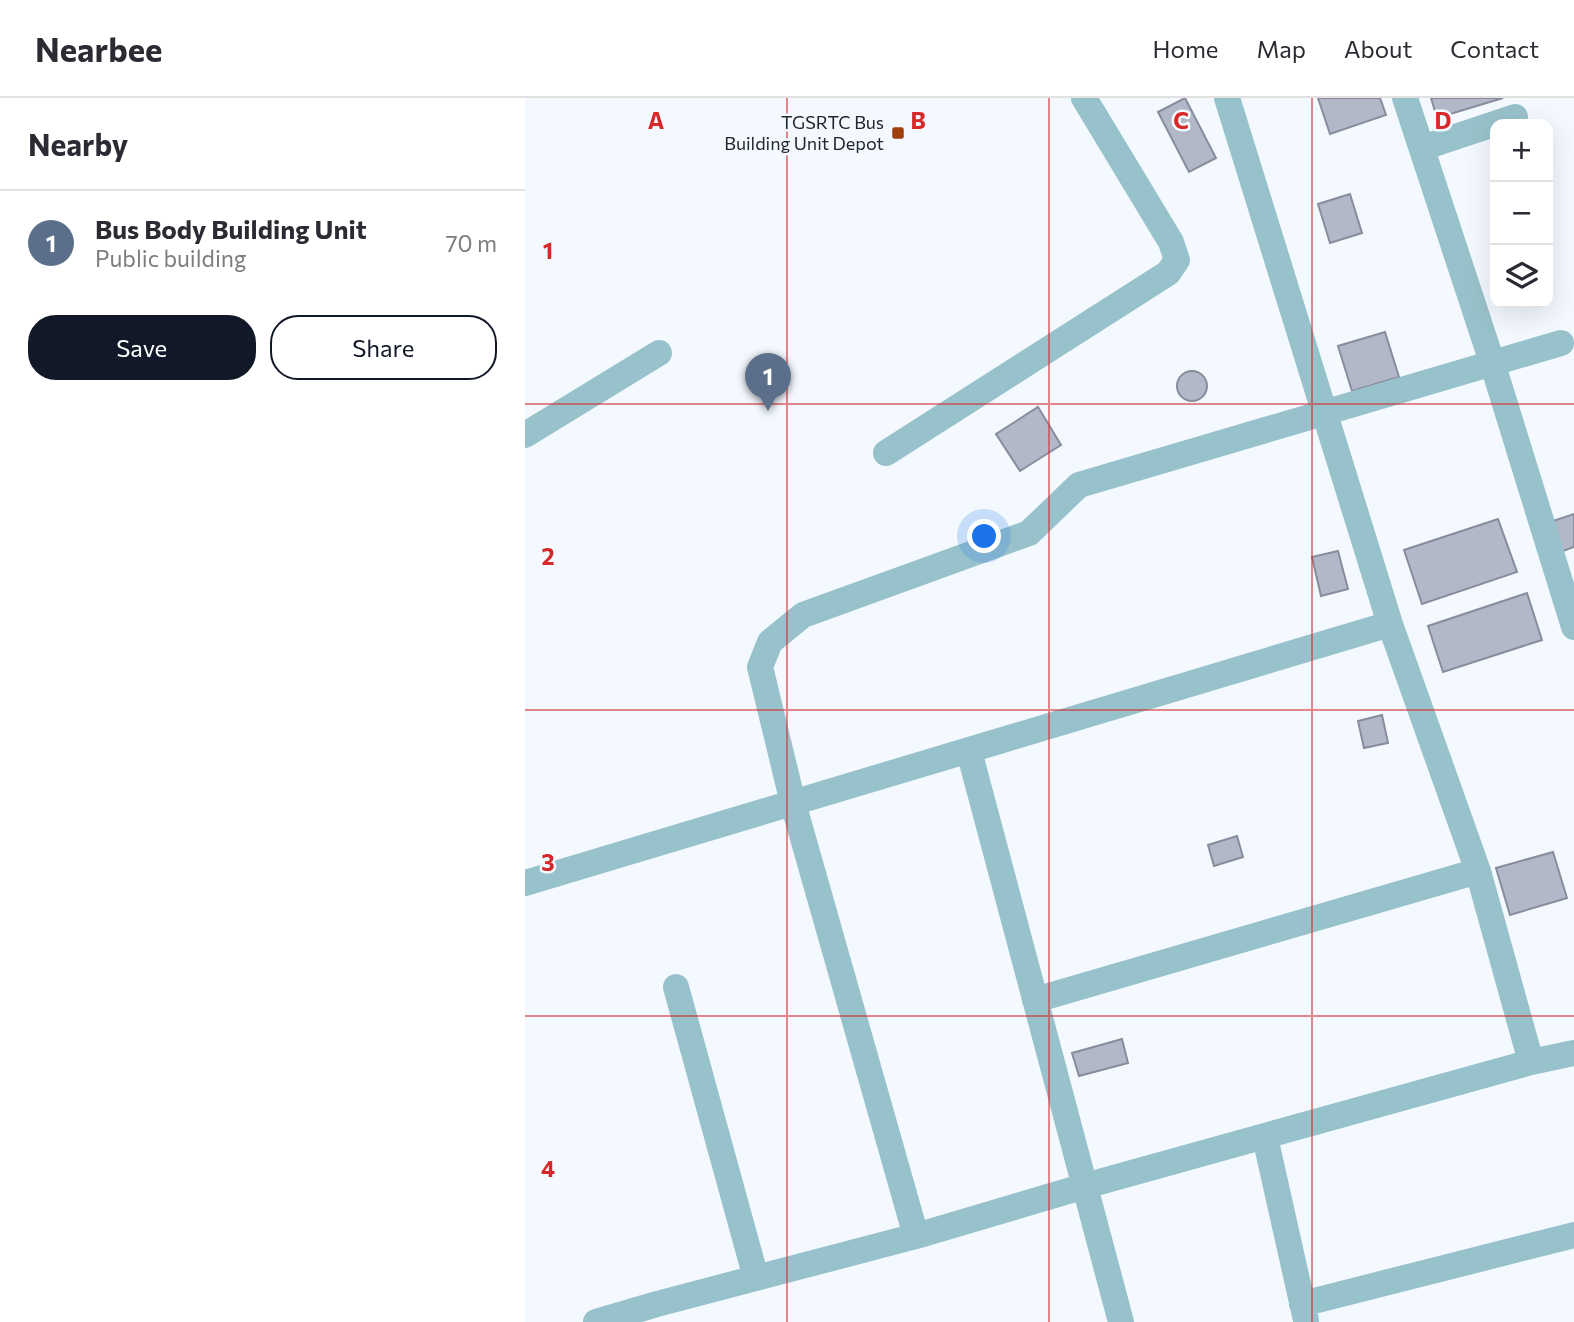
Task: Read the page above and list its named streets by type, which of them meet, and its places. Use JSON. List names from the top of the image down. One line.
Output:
{"places":{"transit":["TGSRTC Bus Building Unit Depot"]},"page":{"header":"Nearbee","nav":["Home","Map","About","Contact"],"heading":"Nearby","map_buttons":["+","−"],"list":[{"mark":"1","name":"Bus Body Building Unit","note":"Public building","value":"70 m"}],"buttons":["Save","Share"],"pins":"1"},"grid":{"columns":["A","B","C","D"],"rows":["1","2","3","4"]}}
